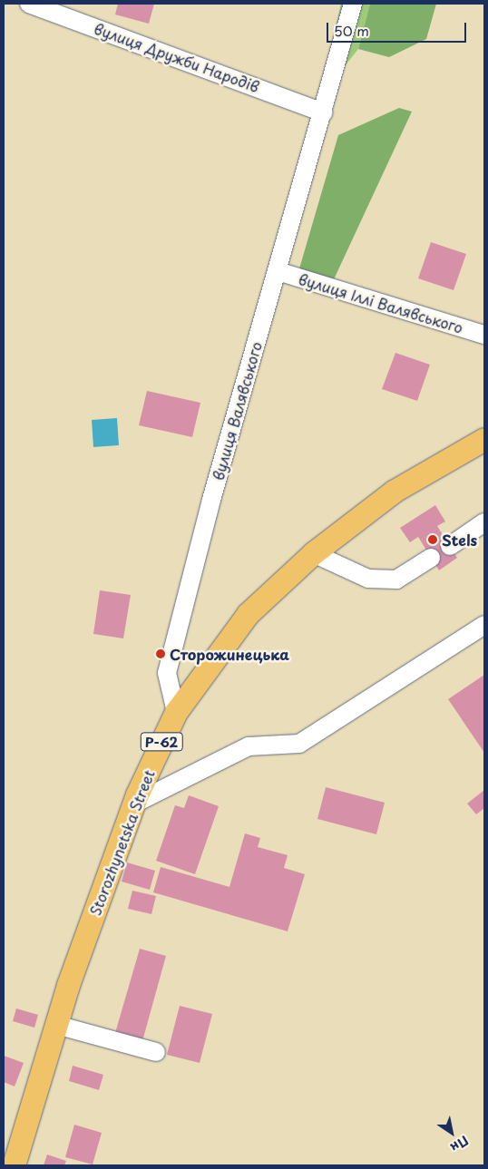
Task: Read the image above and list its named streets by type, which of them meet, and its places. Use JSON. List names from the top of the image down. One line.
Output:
{"streets":{"main road":["Р-62","Storozhynetska Street"],"street":["вулиця Дружби Народів","вулиця Іллі Валявського","вулиця Валявського"]},"crossings":[["вулиця Дружби Народів","вулиця Валявського"],["вулиця Іллі Валявського","вулиця Валявського"],["вулиця Валявського","Storozhynetska Street"]],"places":["Stels","Сторожинецька"],"scale_bar":"50 m","north":"bottom right"}
